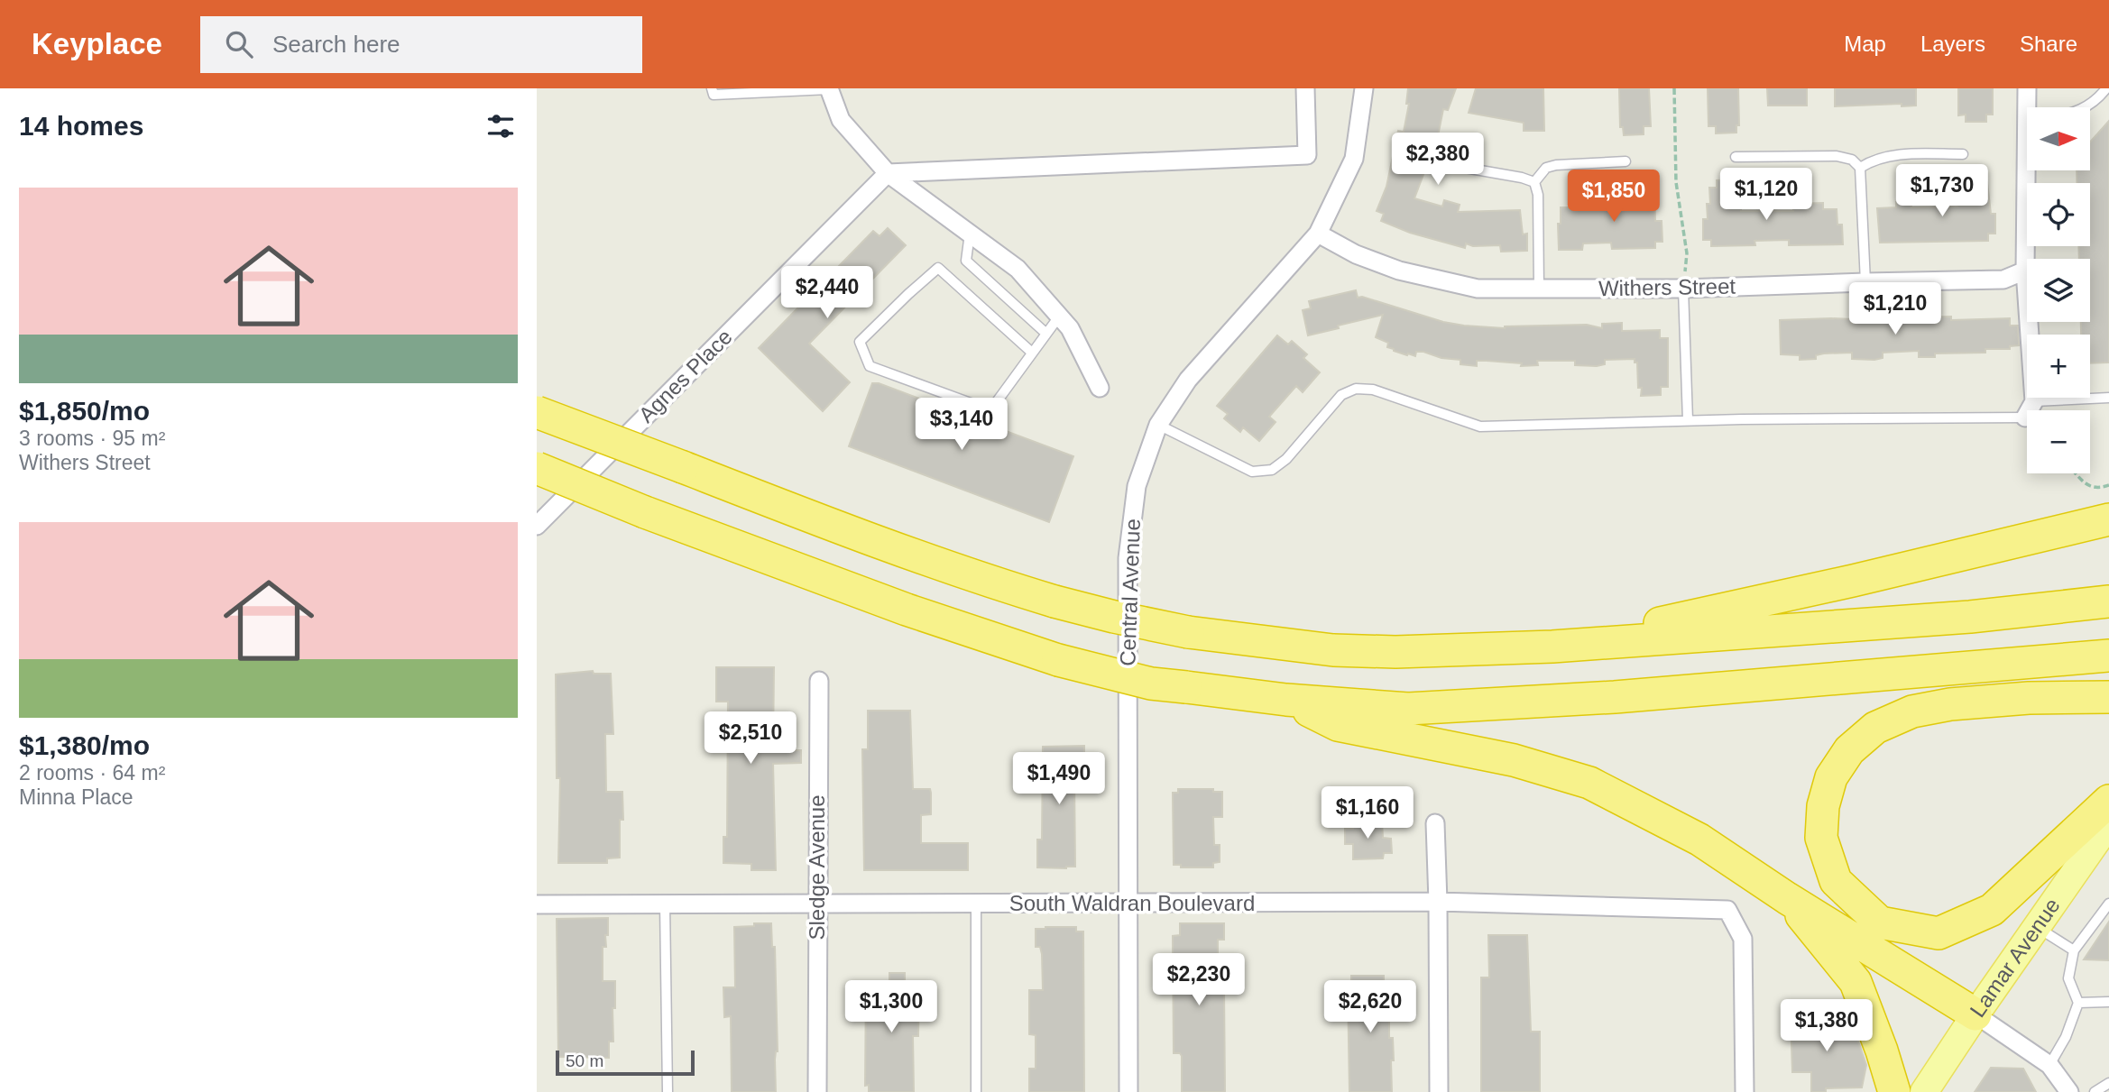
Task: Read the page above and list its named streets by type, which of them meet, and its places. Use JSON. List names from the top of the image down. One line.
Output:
{"streets":{"main road":["Lamar Avenue"],"street":["Withers Street","Agnes Place","Central Avenue","Sledge Avenue","South Waldran Boulevard"]},"crossings":[["Withers Street","Central Avenue"],["Central Avenue","South Waldran Boulevard"],["Sledge Avenue","South Waldran Boulevard"]],"scale_bar":"50 m","north":"right","page":{"header":"Keyplace","search":"Search here","nav":["Map","Layers","Share"],"heading":"14 homes","map_buttons":["+","−"],"price":["$2,380","$1,730","$1,120","$1,850","$2,440","$1,210","$3,140","$2,510","$1,490","$1,160","$2,230","$1,300","$2,620","$1,380"],"list":[{"name":"$1,850/mo","note":"3 rooms · 95 m² · Withers Street"},{"name":"$1,380/mo","note":"2 rooms · 64 m² · Minna Place"}],"scale":"50 m"}}
